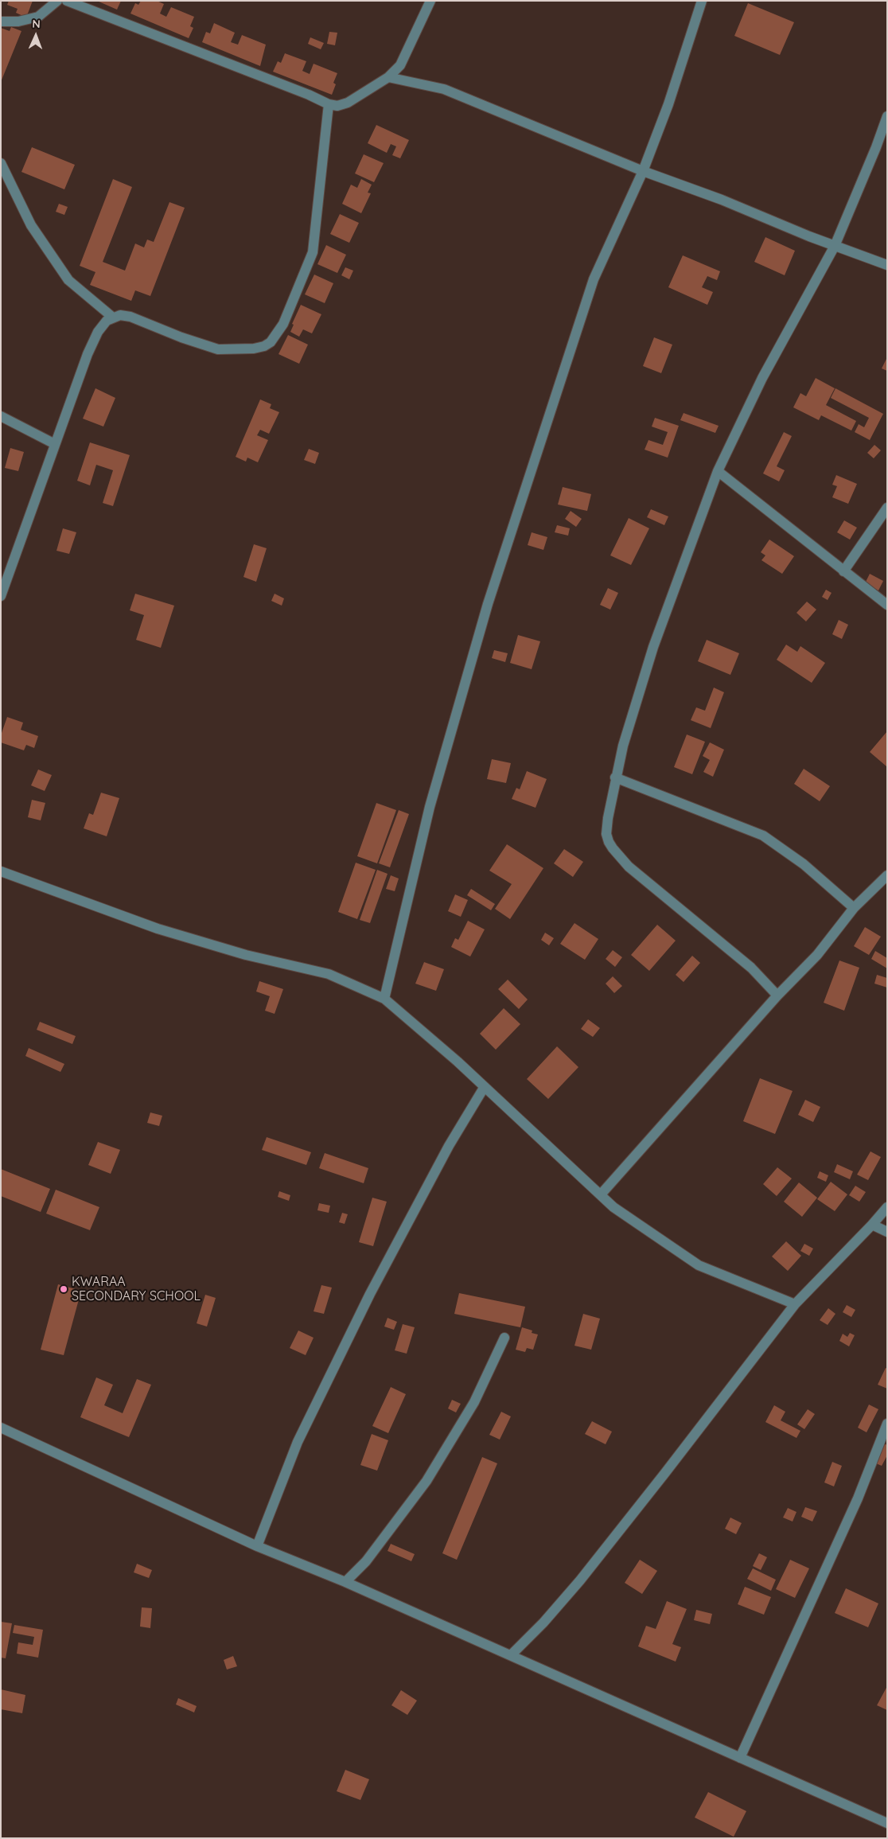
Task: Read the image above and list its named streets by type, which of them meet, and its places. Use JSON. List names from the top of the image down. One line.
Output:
{"places":["KWARAA SECONDARY SCHOOL"],"north":"top"}
